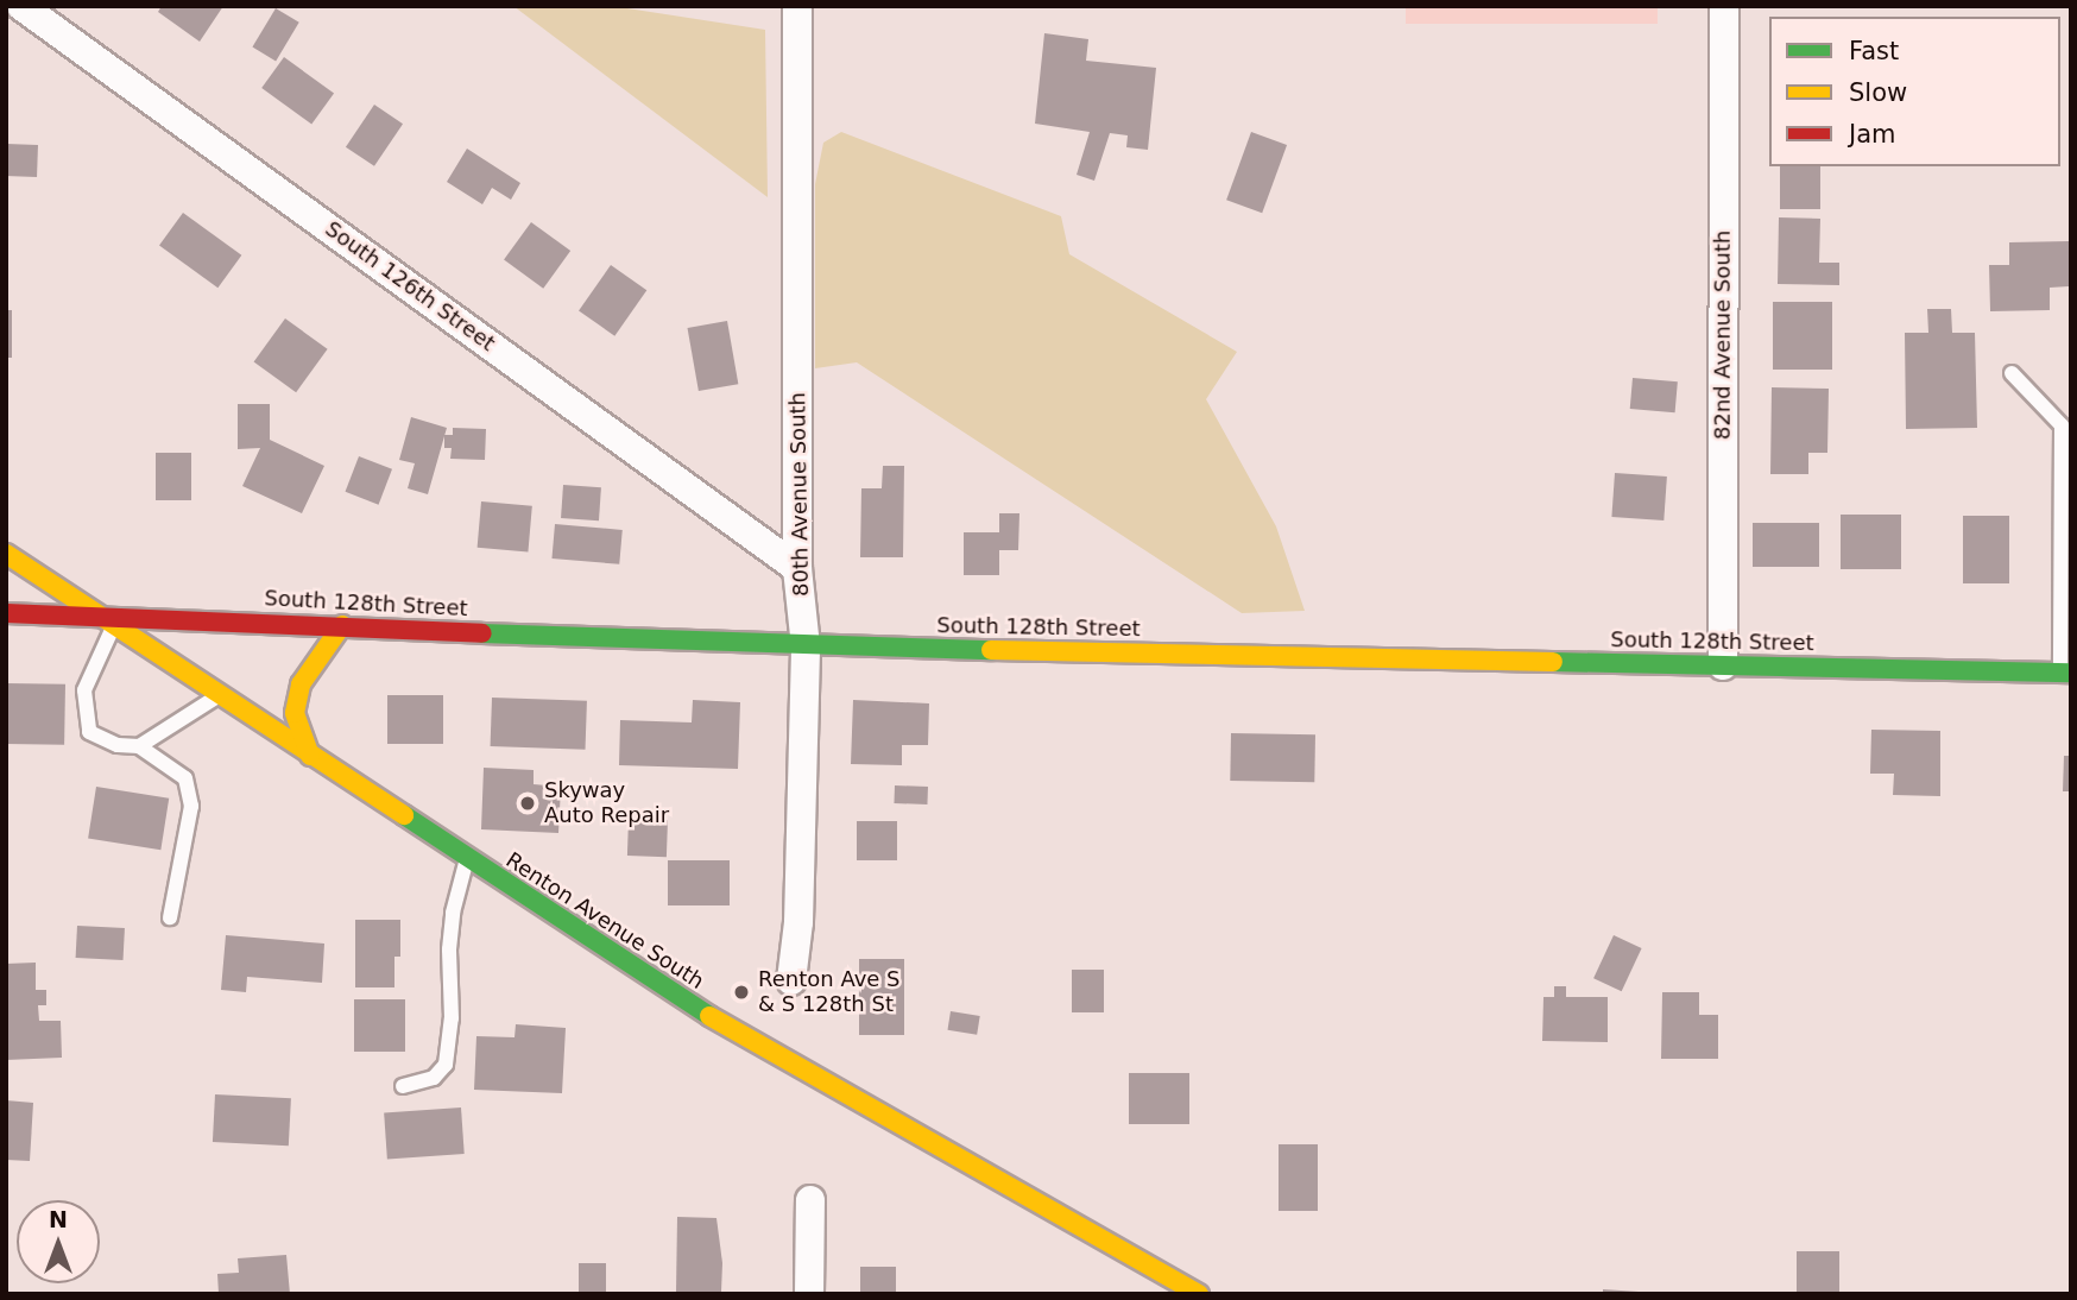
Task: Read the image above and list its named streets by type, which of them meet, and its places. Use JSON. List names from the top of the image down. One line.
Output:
{"streets":{"street":["South 126th Street","82nd Avenue South","80th Avenue South","South 128th Street","Renton Avenue South"]},"crossings":[["South 126th Street","80th Avenue South"],["82nd Avenue South","South 128th Street"],["80th Avenue South","South 128th Street"],["South 128th Street","Renton Avenue South"]],"places":["Skyway Auto Repair","Renton Ave S & S 128th St"],"legend":["Fast","Slow","Jam"],"north":"top"}
